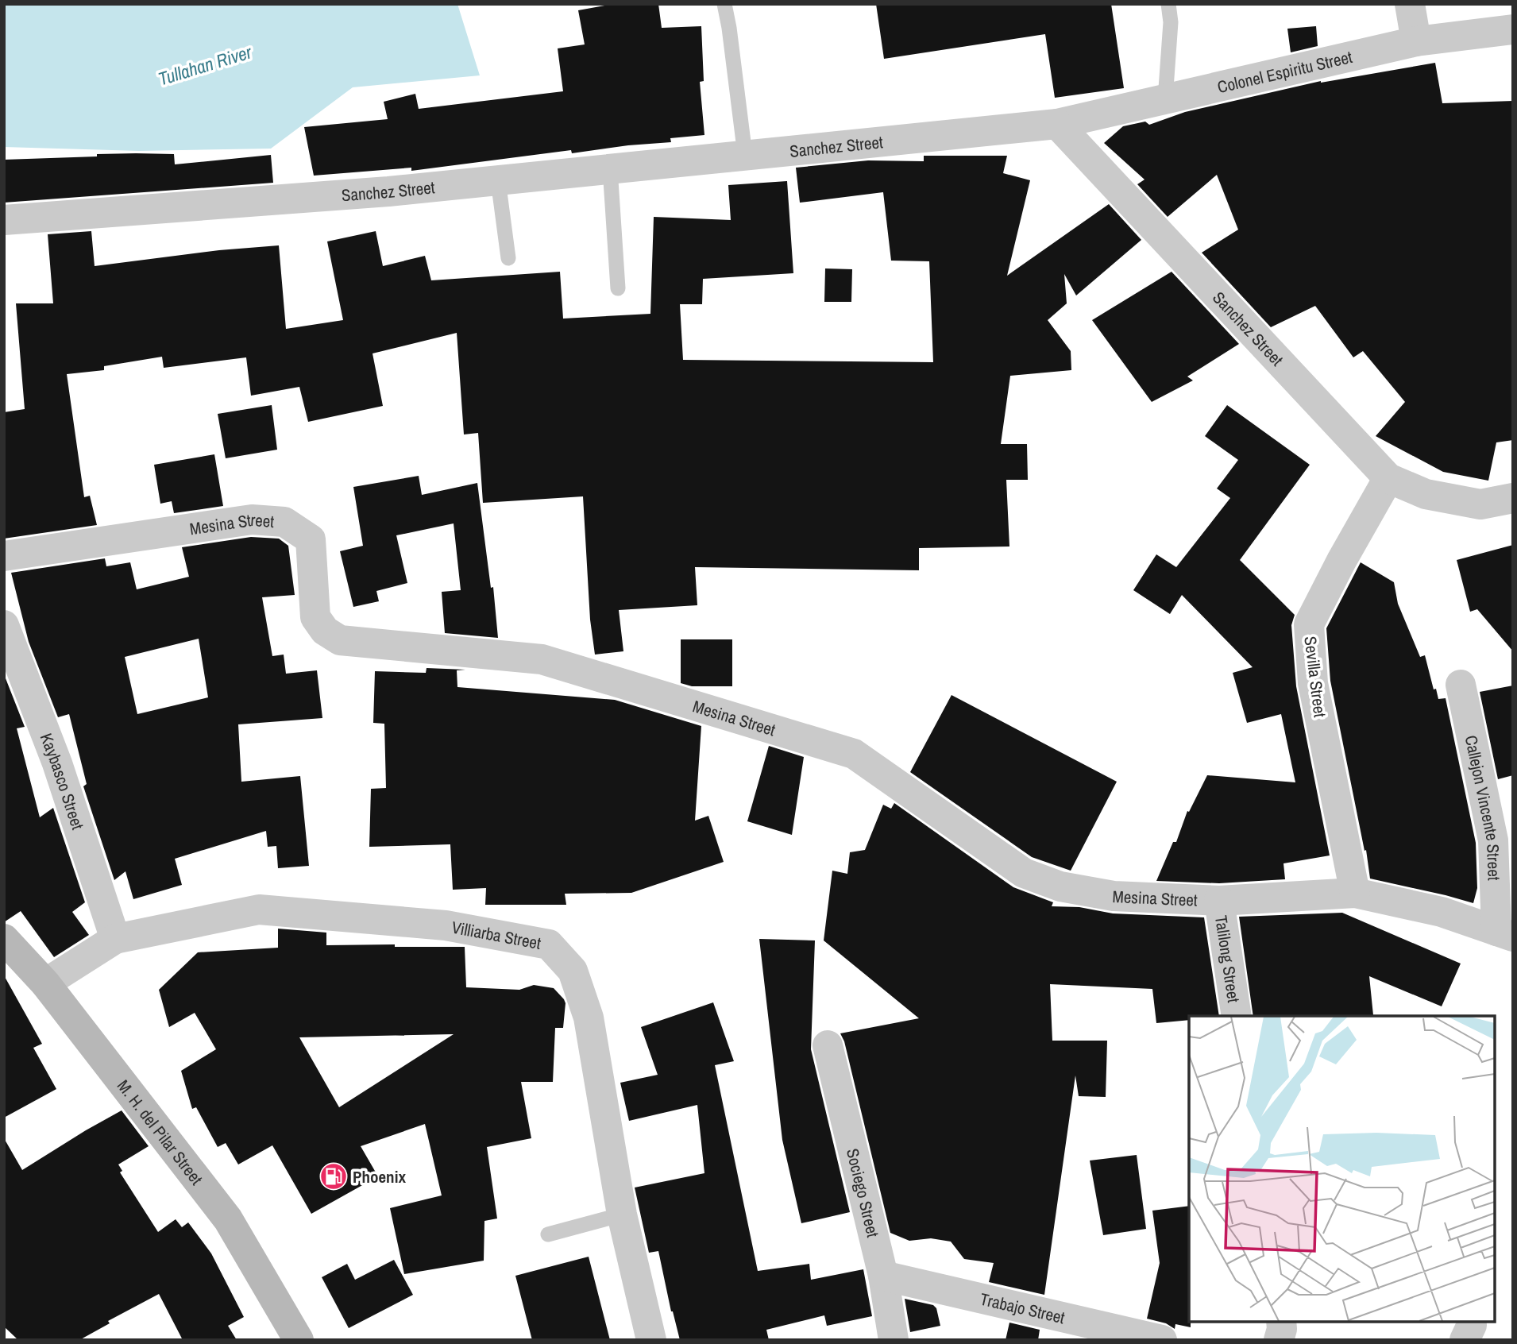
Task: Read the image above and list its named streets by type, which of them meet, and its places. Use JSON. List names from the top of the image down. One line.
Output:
{"streets":{"main road":["M. H. del Pilar Street"],"street":["Colonel Espiritu Street","Sanchez Street","Mesina Street","Sevilla Street","Kaybasco Street","Callejon Vincente Street","Villiarba Street","Talilong Street","Sociego Street","Trabajo Street"]},"crossings":[["Colonel Espiritu Street","Sanchez Street"],["Sanchez Street","Sevilla Street"],["Mesina Street","Sevilla Street"],["Mesina Street","Callejon Vincente Street"],["Mesina Street","Talilong Street"],["Kaybasco Street","Villiarba Street"],["Villiarba Street","M. H. del Pilar Street"],["Sociego Street","Trabajo Street"]],"water":["Tullahan River"],"places":{"fuel station":["Phoenix"]}}
